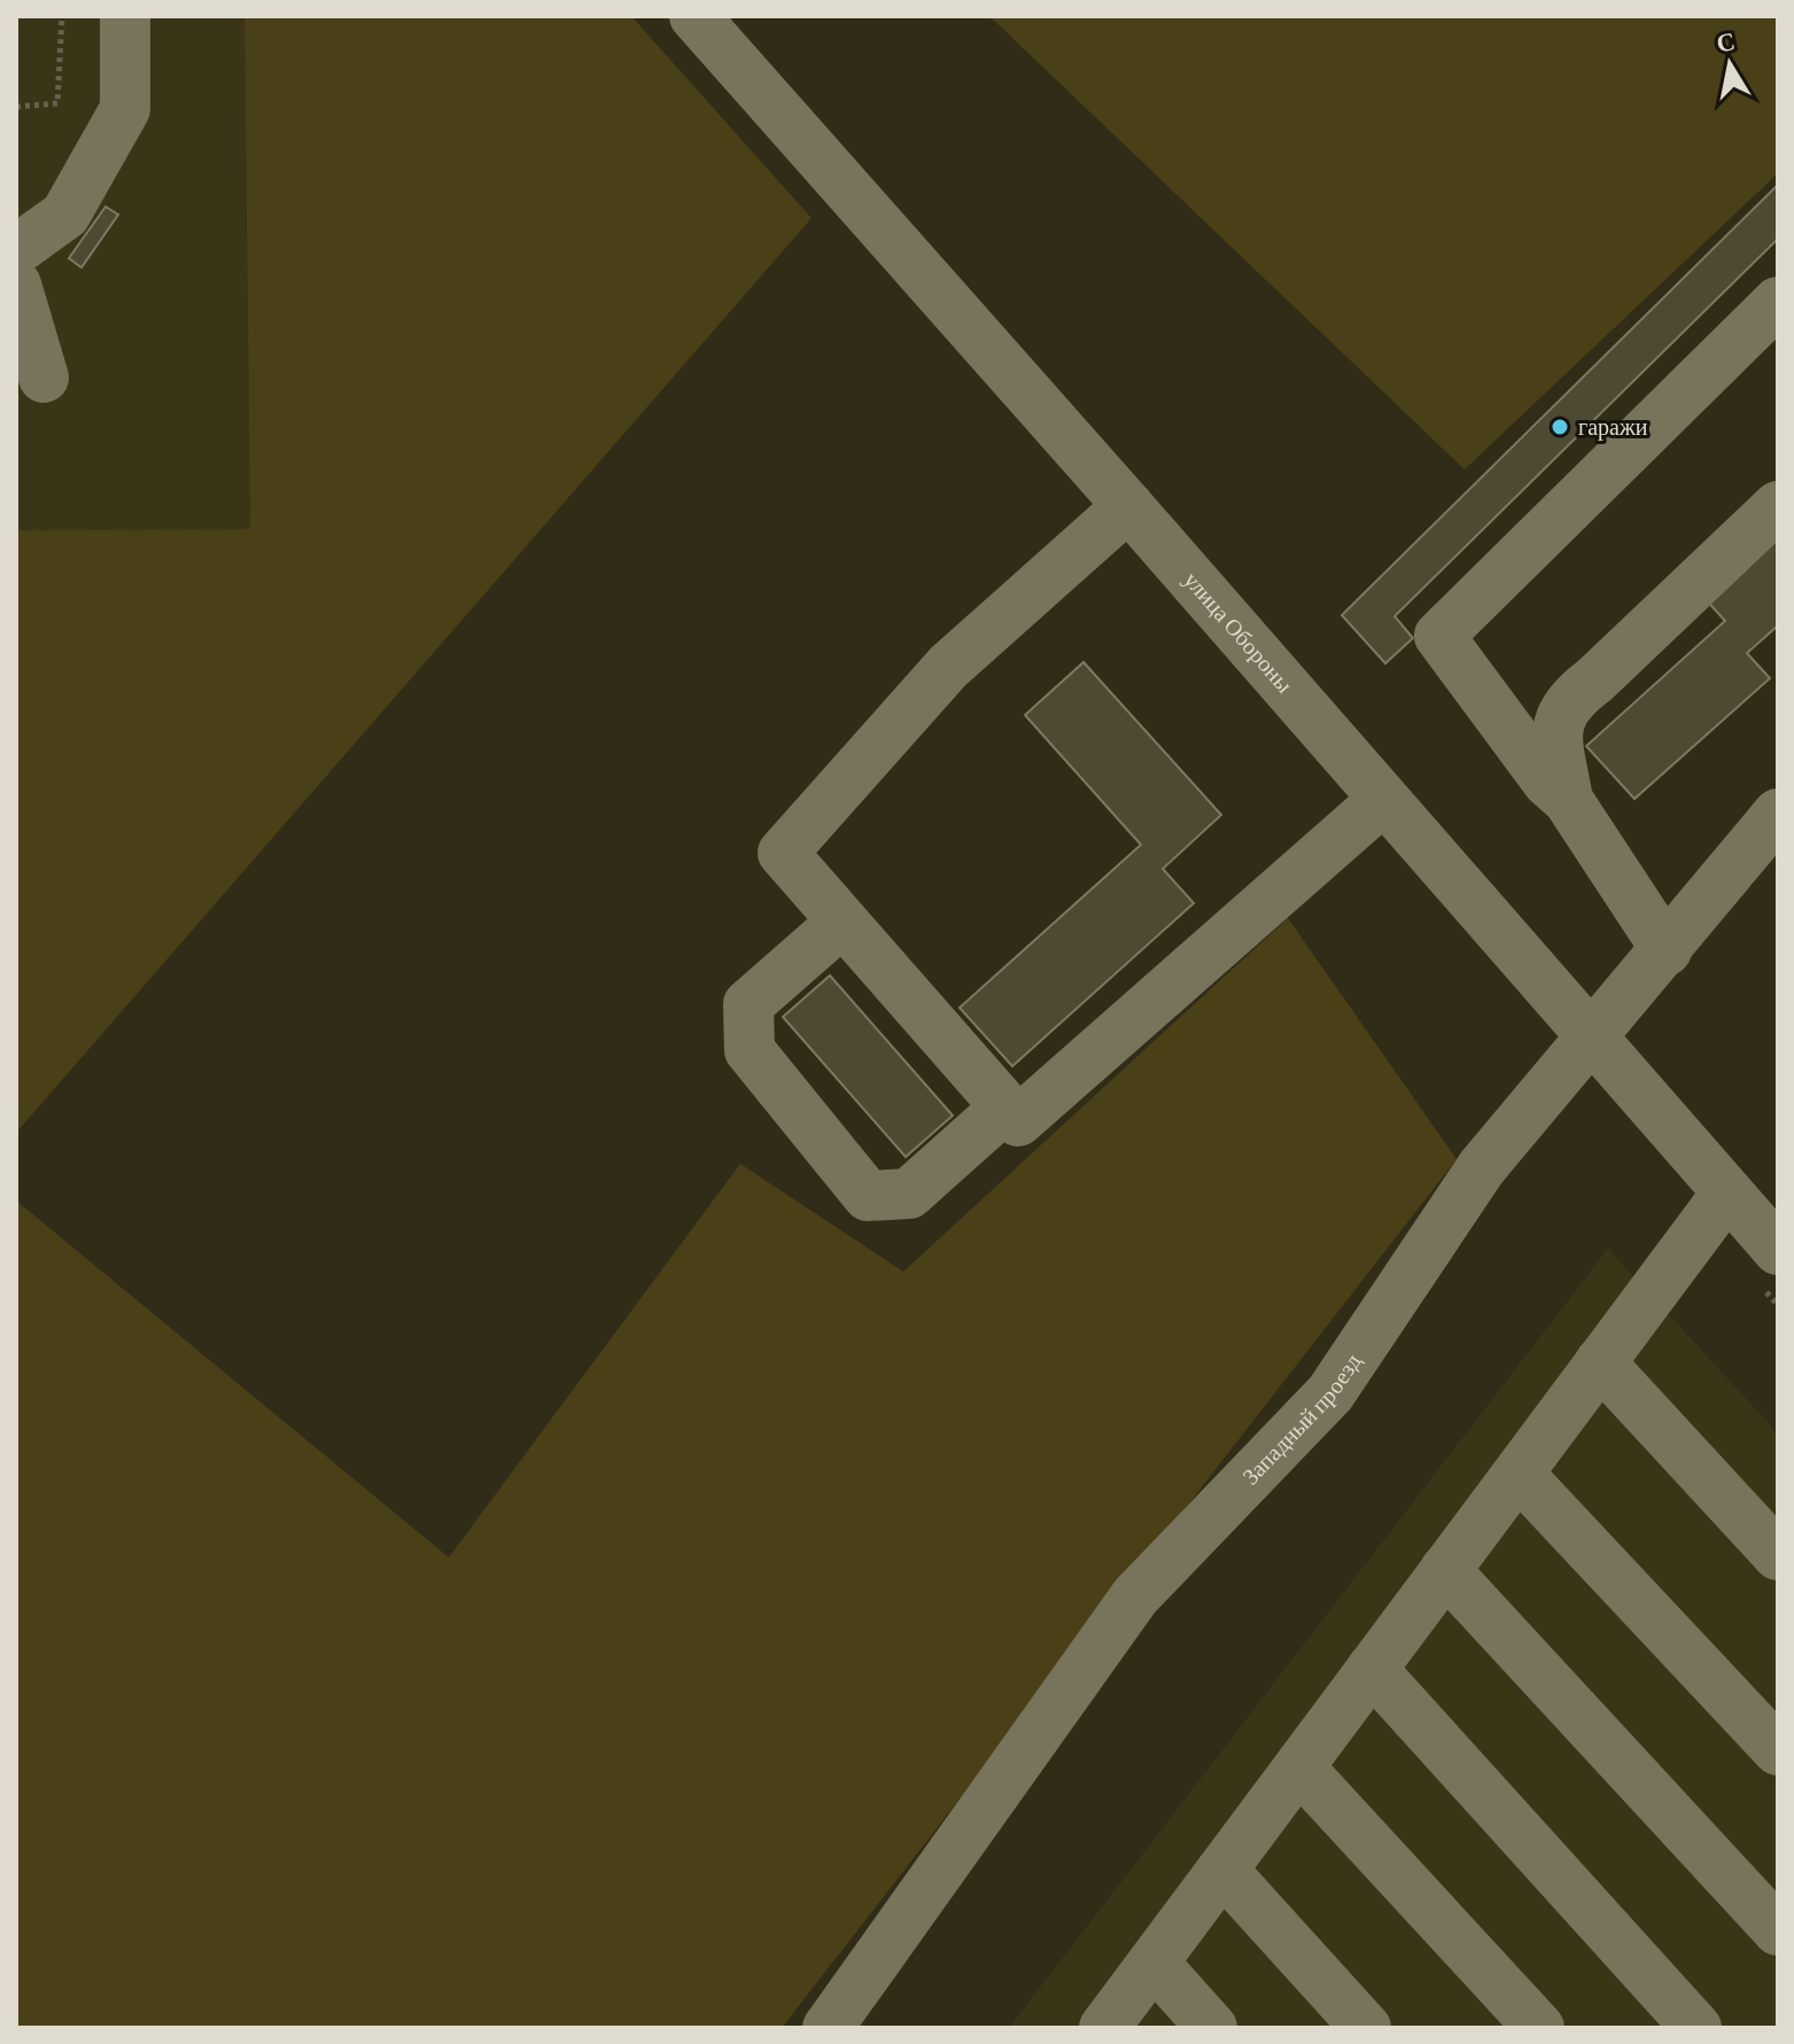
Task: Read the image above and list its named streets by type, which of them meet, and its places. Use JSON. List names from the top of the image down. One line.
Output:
{"streets":{"street":["улица Обороны","Западный проезд"]},"crossings":[["улица Обороны","Западный проезд"]],"places":["гаражи"],"north":"top"}
